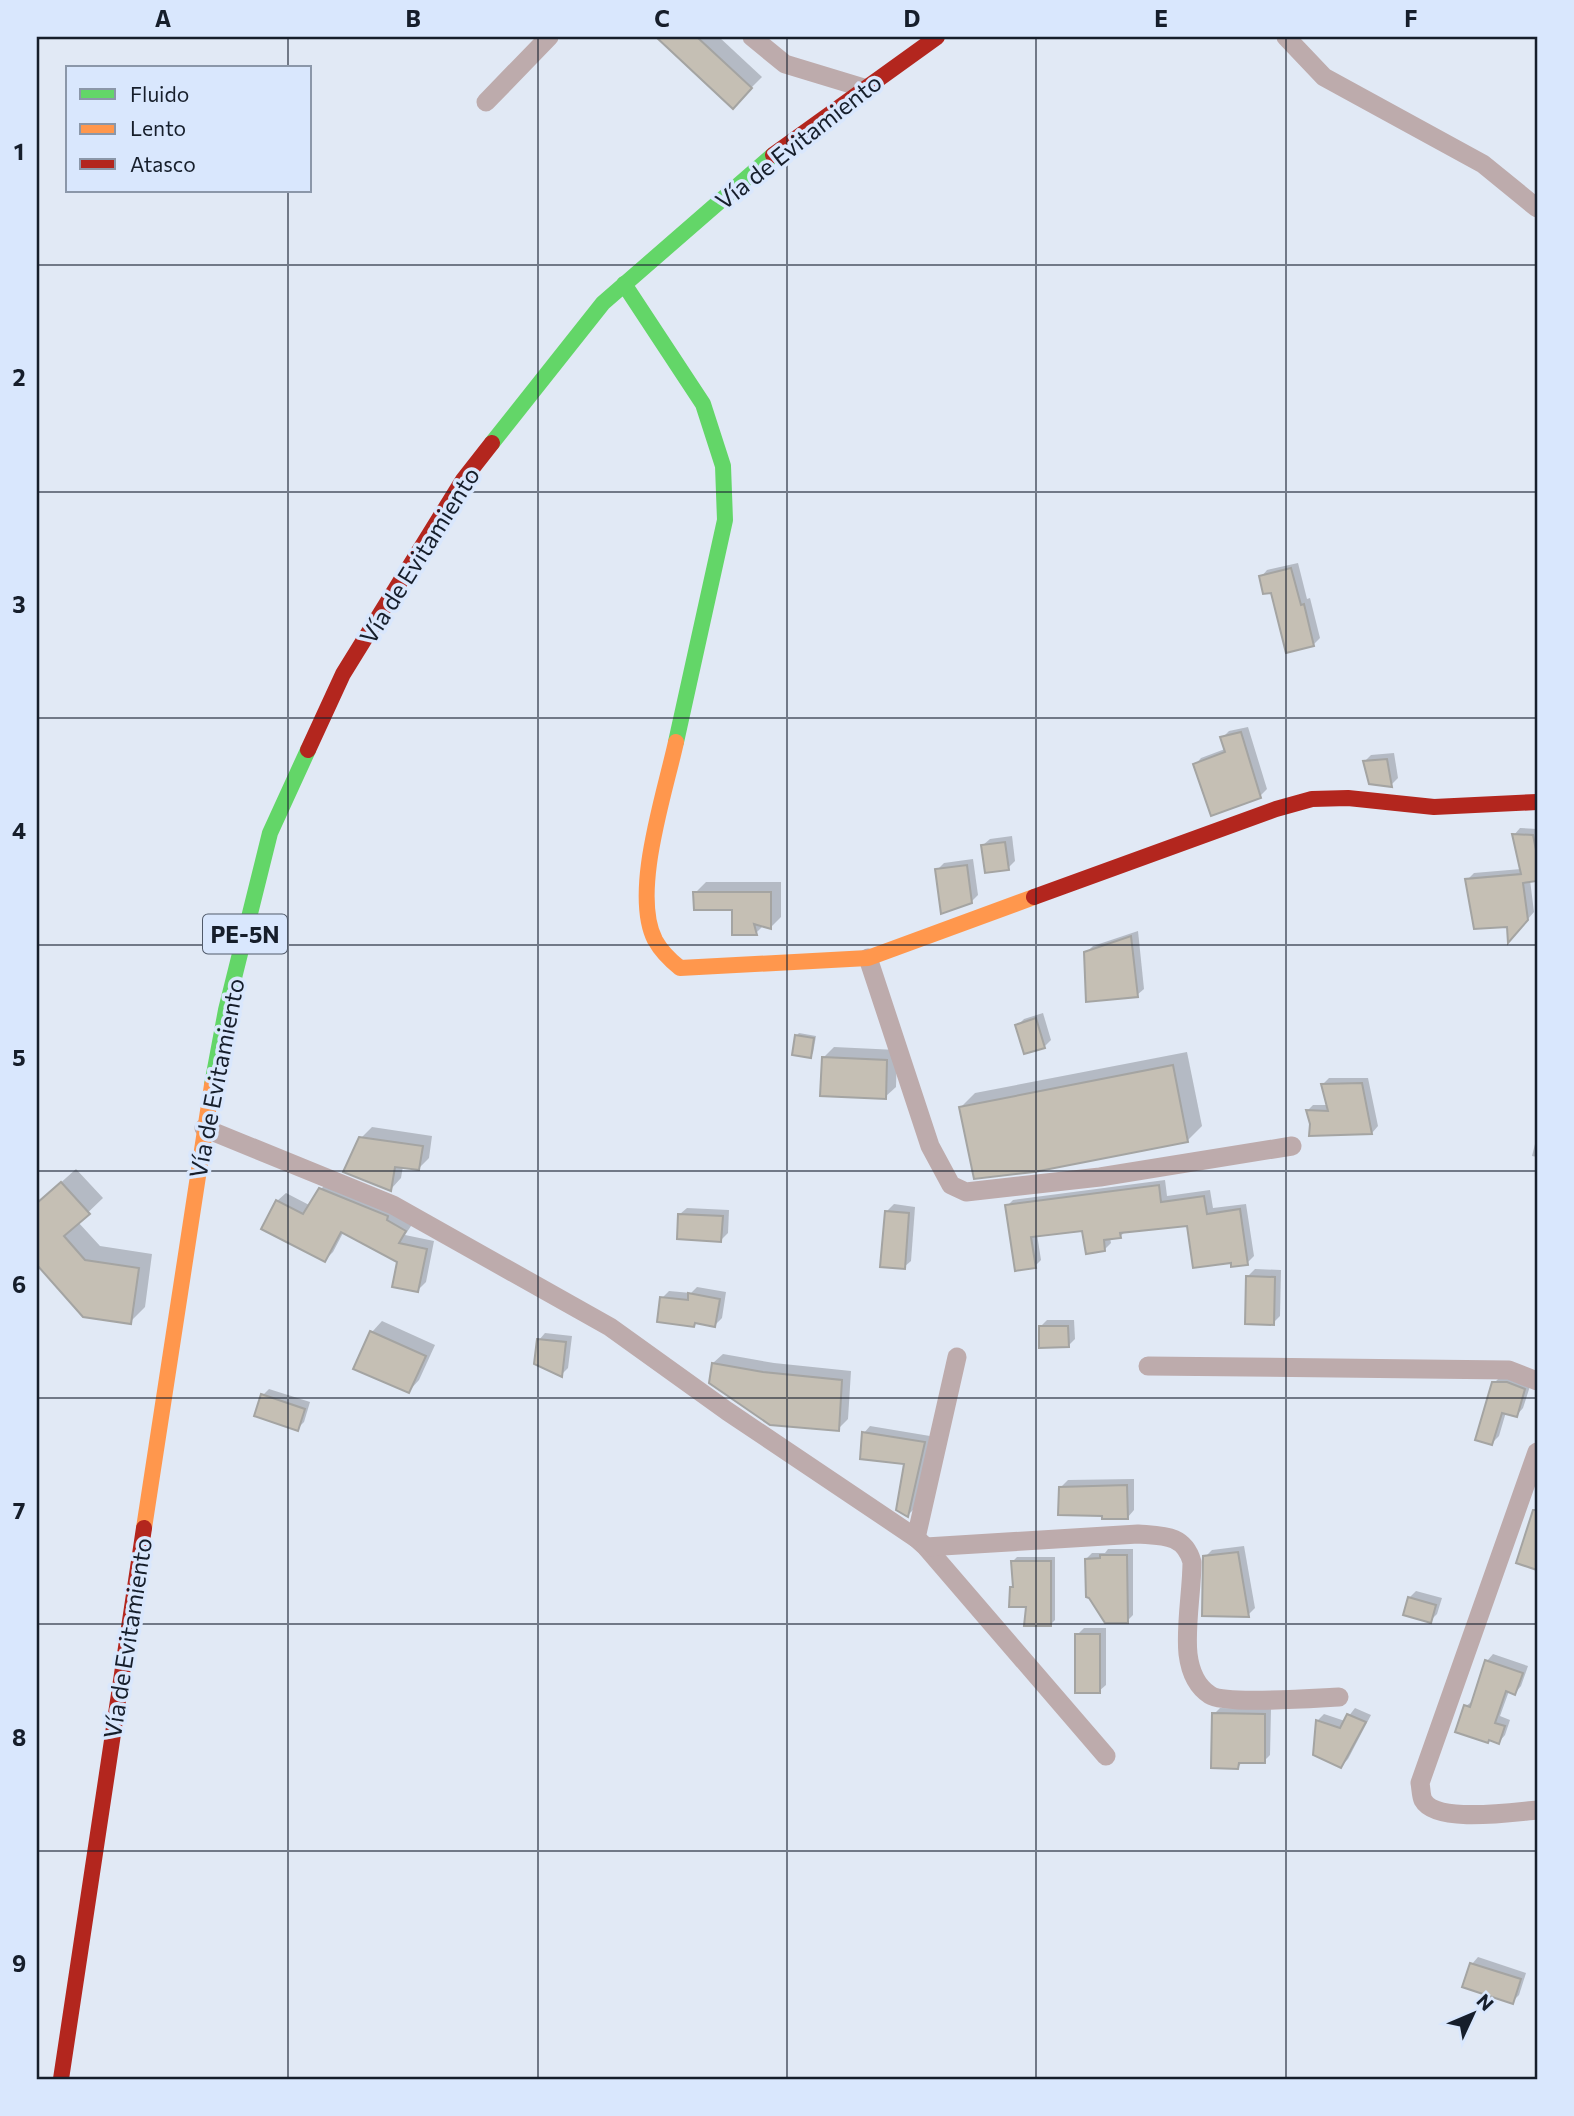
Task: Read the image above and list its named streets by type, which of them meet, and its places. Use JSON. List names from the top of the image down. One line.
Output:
{"streets":{"main road":["Vía de Evitamiento","PE-5N"]},"legend":["Fluido","Lento","Atasco"],"north":"top right","grid":{"columns":["A","B","C","D","E","F"],"rows":["1","2","3","4","5","6","7","8","9"]}}
